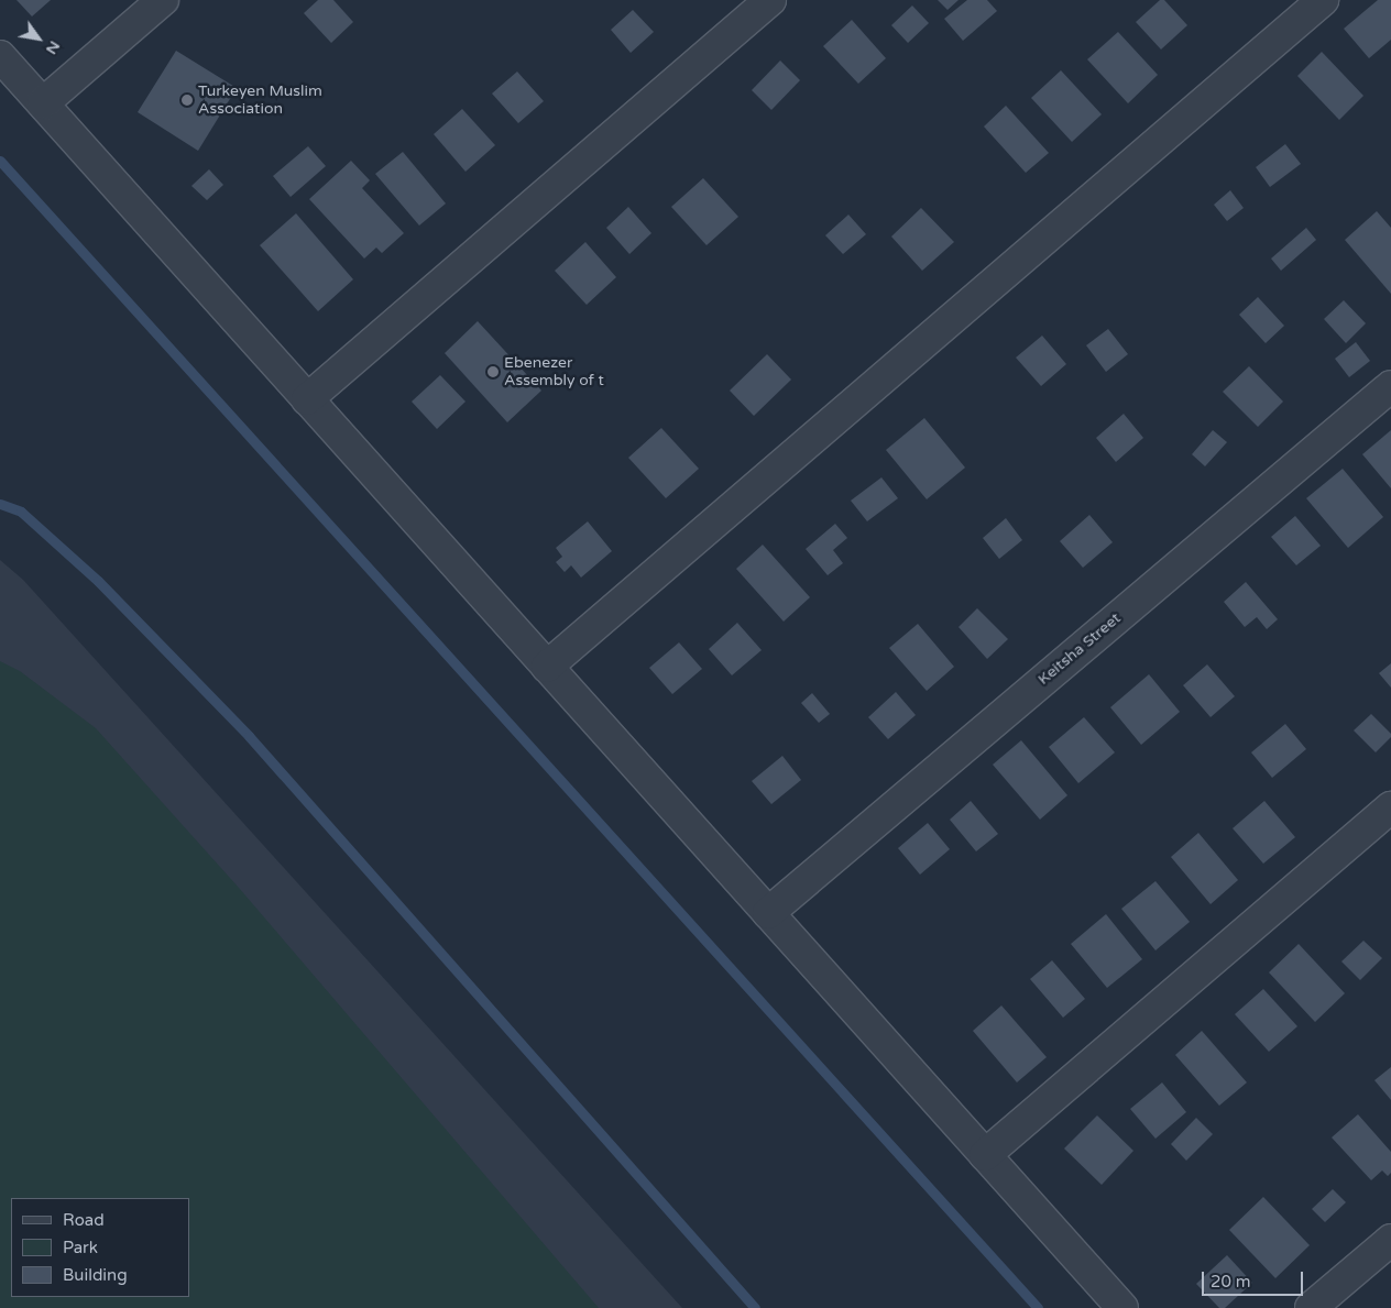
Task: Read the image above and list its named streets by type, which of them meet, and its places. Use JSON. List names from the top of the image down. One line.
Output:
{"streets":{"street":["Keitsha Street"]},"places":["Turkeyen Muslim Association","Ebenezer Assembly of t"],"legend":["Road","Park","Building"],"scale_bar":"20 m","north":"bottom right"}
